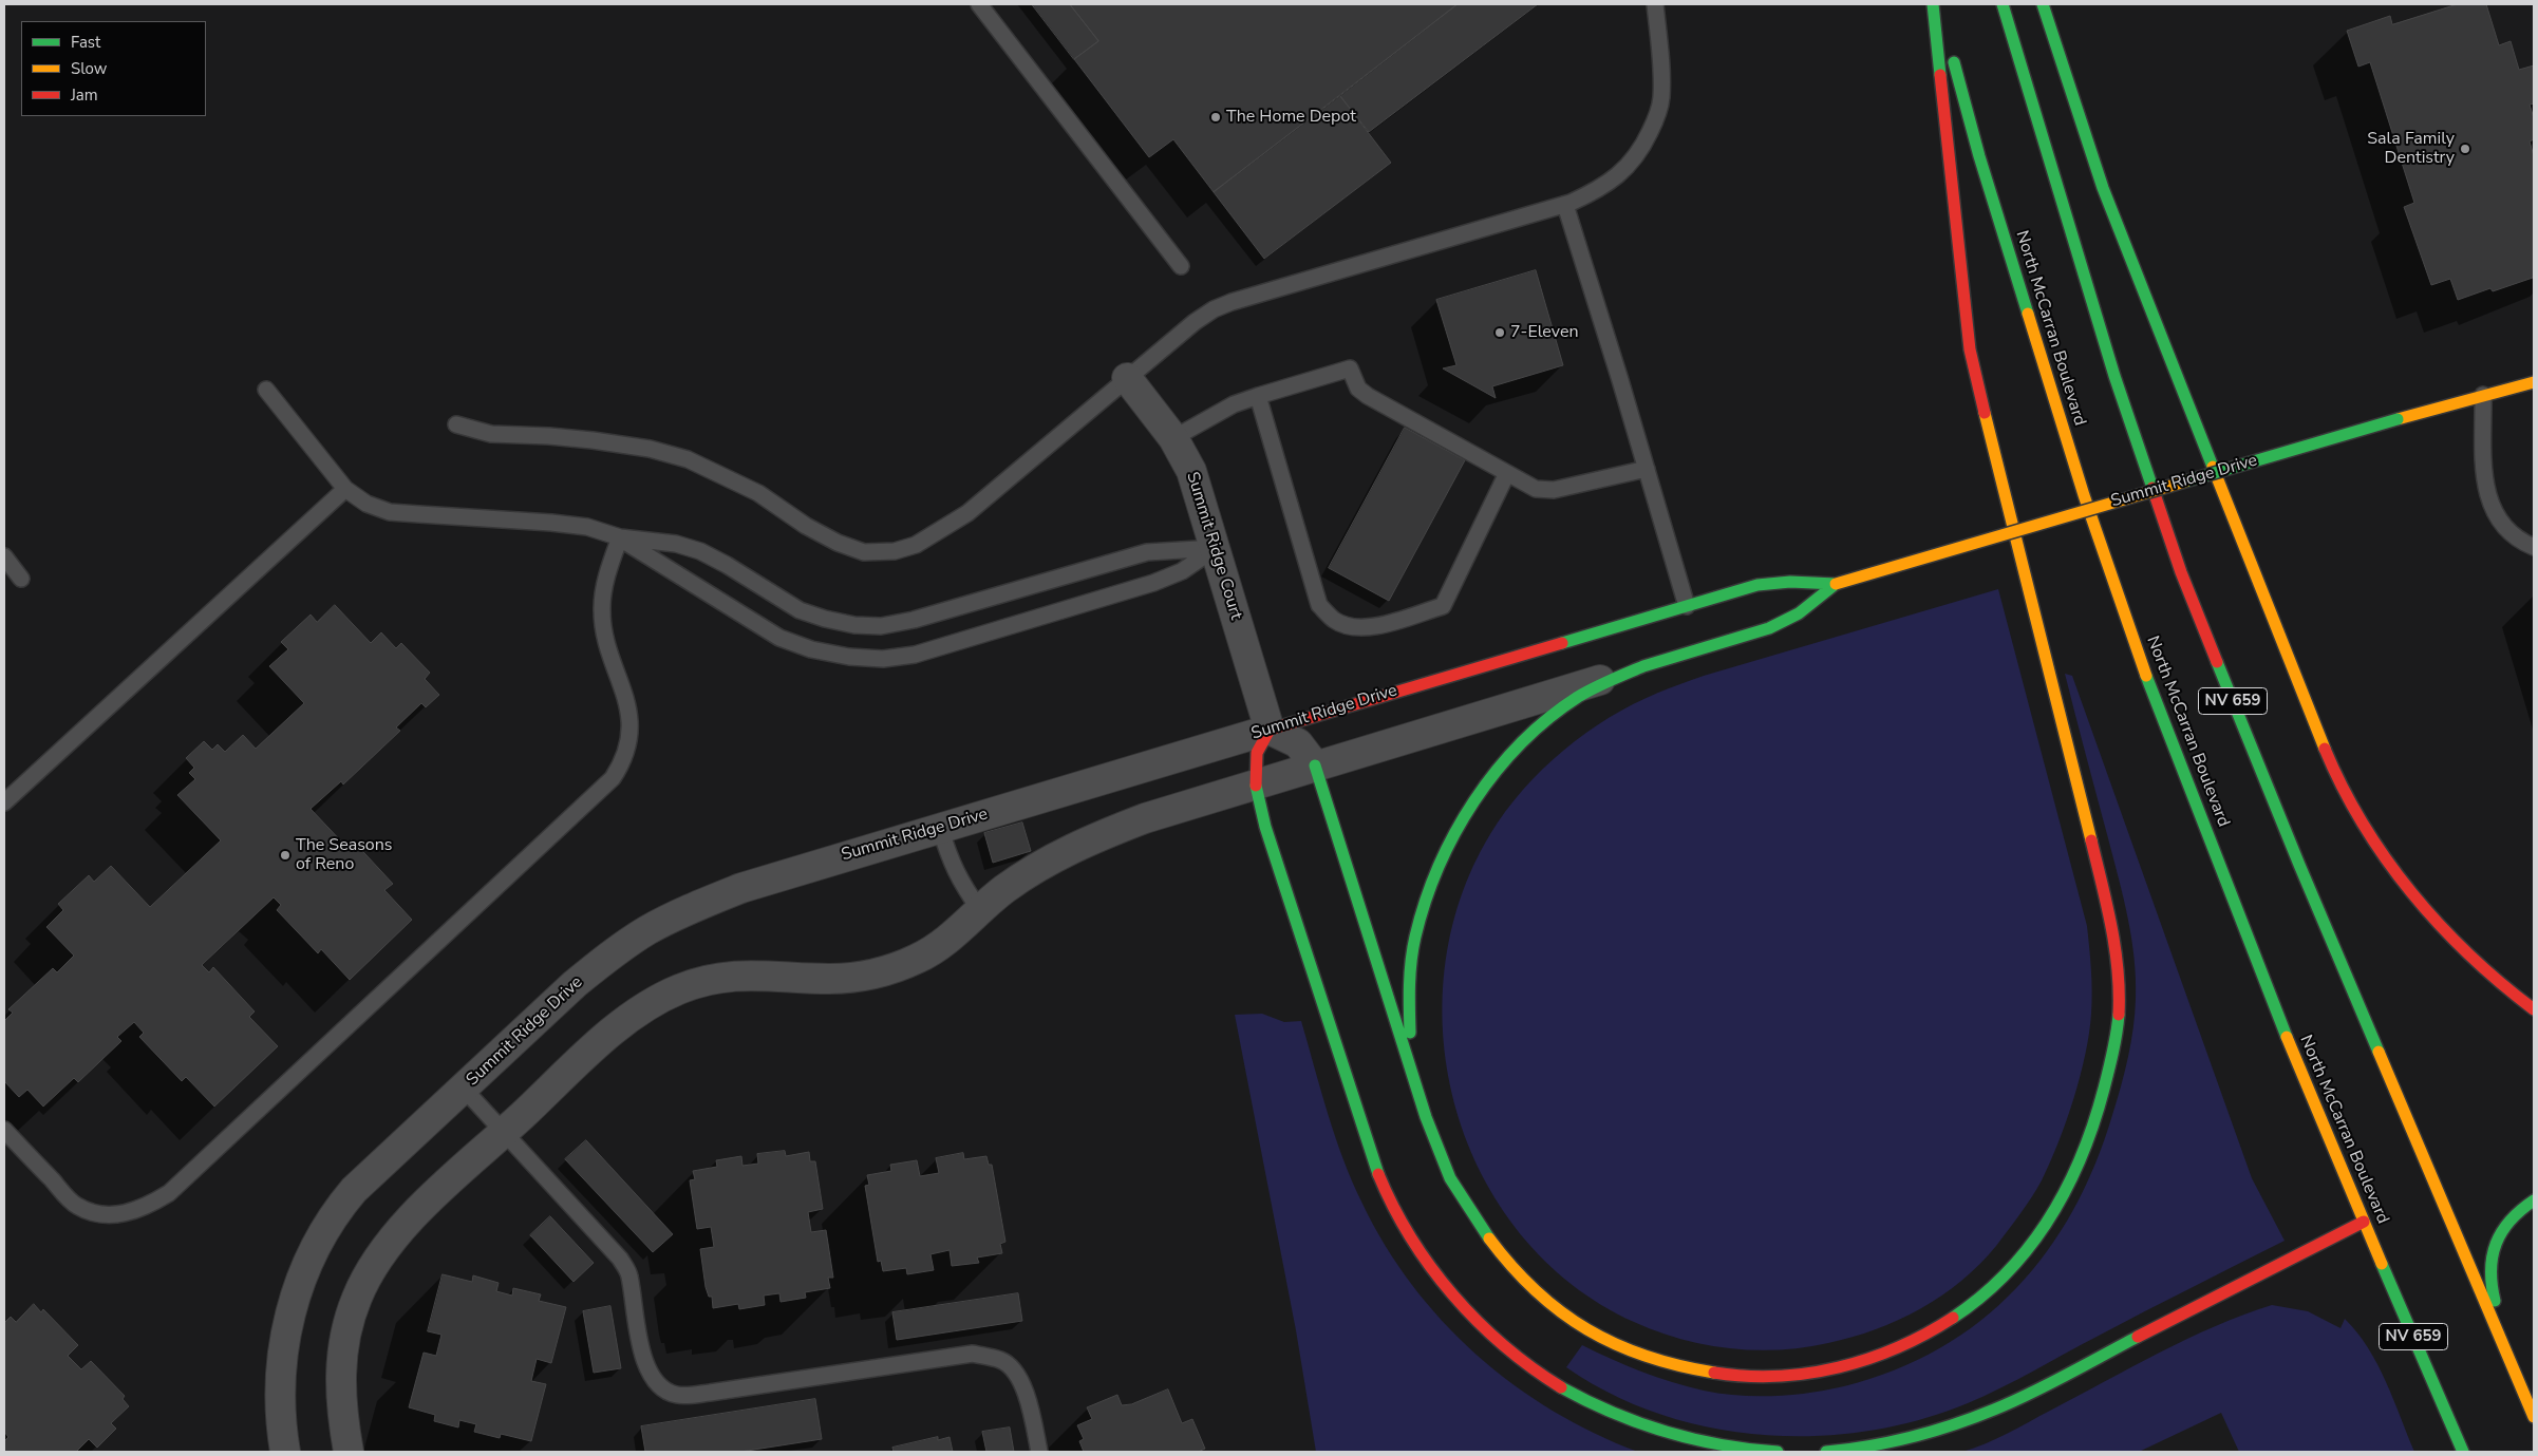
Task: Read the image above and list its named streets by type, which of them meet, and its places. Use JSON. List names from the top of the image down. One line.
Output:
{"streets":{"main road":["North McCarran Boulevard","Summit Ridge Drive","NV 659"],"street":["Summit Ridge Court"]},"crossings":[["Summit Ridge Drive","Summit Ridge Court"]],"places":["The Home Depot","Sala Family Dentistry","7-Eleven","The Seasons of Reno"],"legend":["Fast","Slow","Jam"]}
